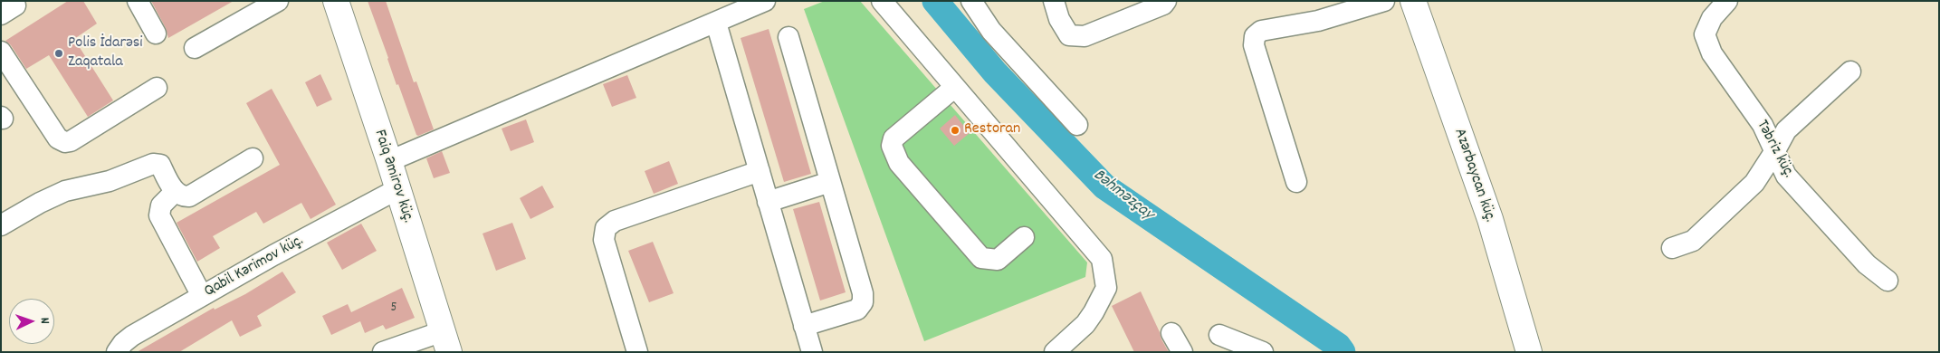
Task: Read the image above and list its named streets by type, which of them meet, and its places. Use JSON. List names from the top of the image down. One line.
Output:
{"streets":{"main road":["Azərbaycan küç.","Faiq Əmirov küç."],"street":["Təbriz küç.","Qabil Kərimov küç."]},"crossings":[["Faiq Əmirov küç.","Qabil Kərimov küç."]],"water":["Bəhməzçay"],"places":["Polis İdarəsi Zaqatala","Restoran"],"house_numbers":["5"],"north":"right"}
